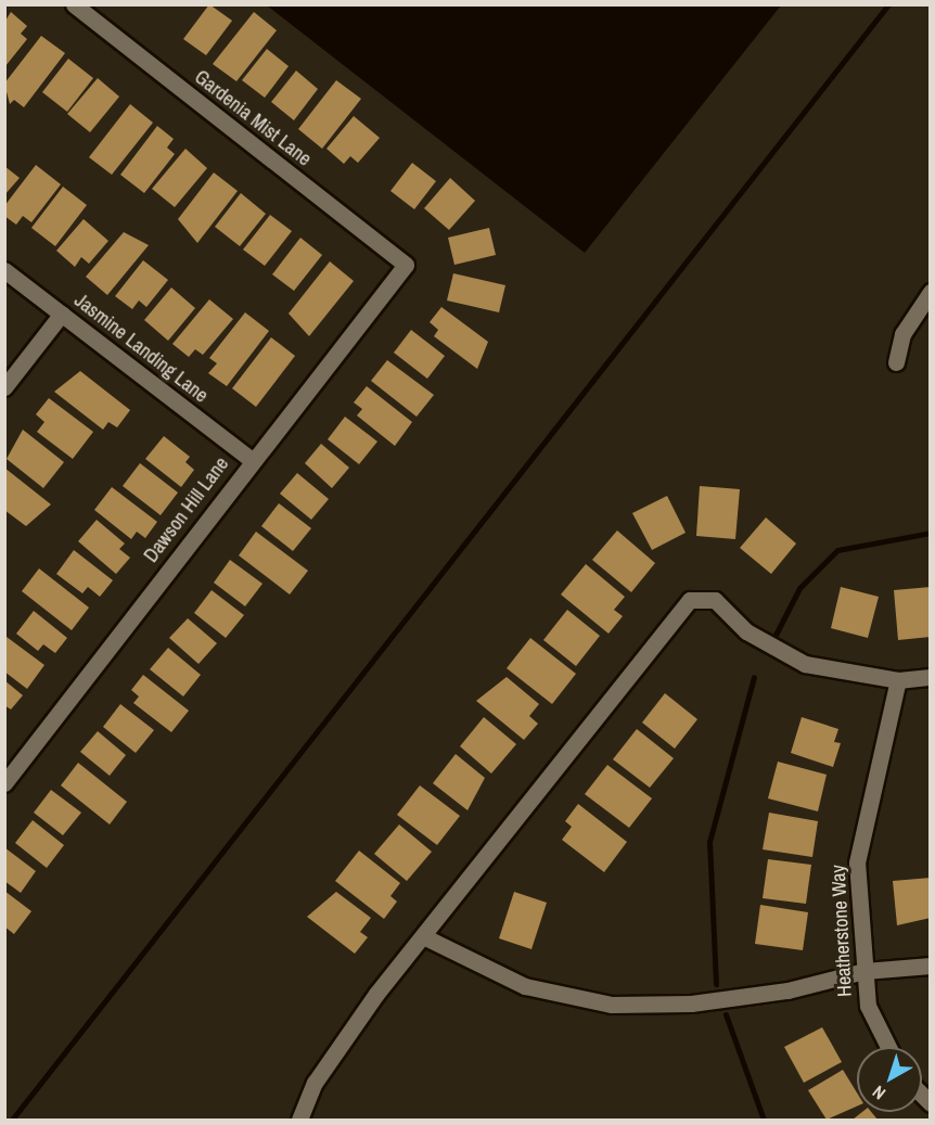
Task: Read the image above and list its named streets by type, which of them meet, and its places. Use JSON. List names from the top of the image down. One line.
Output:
{"streets":{"street":["Gardenia Mist Lane","Jasmine Landing Lane","Dawson Hill Lane","Heatherstone Way"]},"crossings":[["Gardenia Mist Lane","Dawson Hill Lane"],["Jasmine Landing Lane","Dawson Hill Lane"]],"north":"bottom left"}
